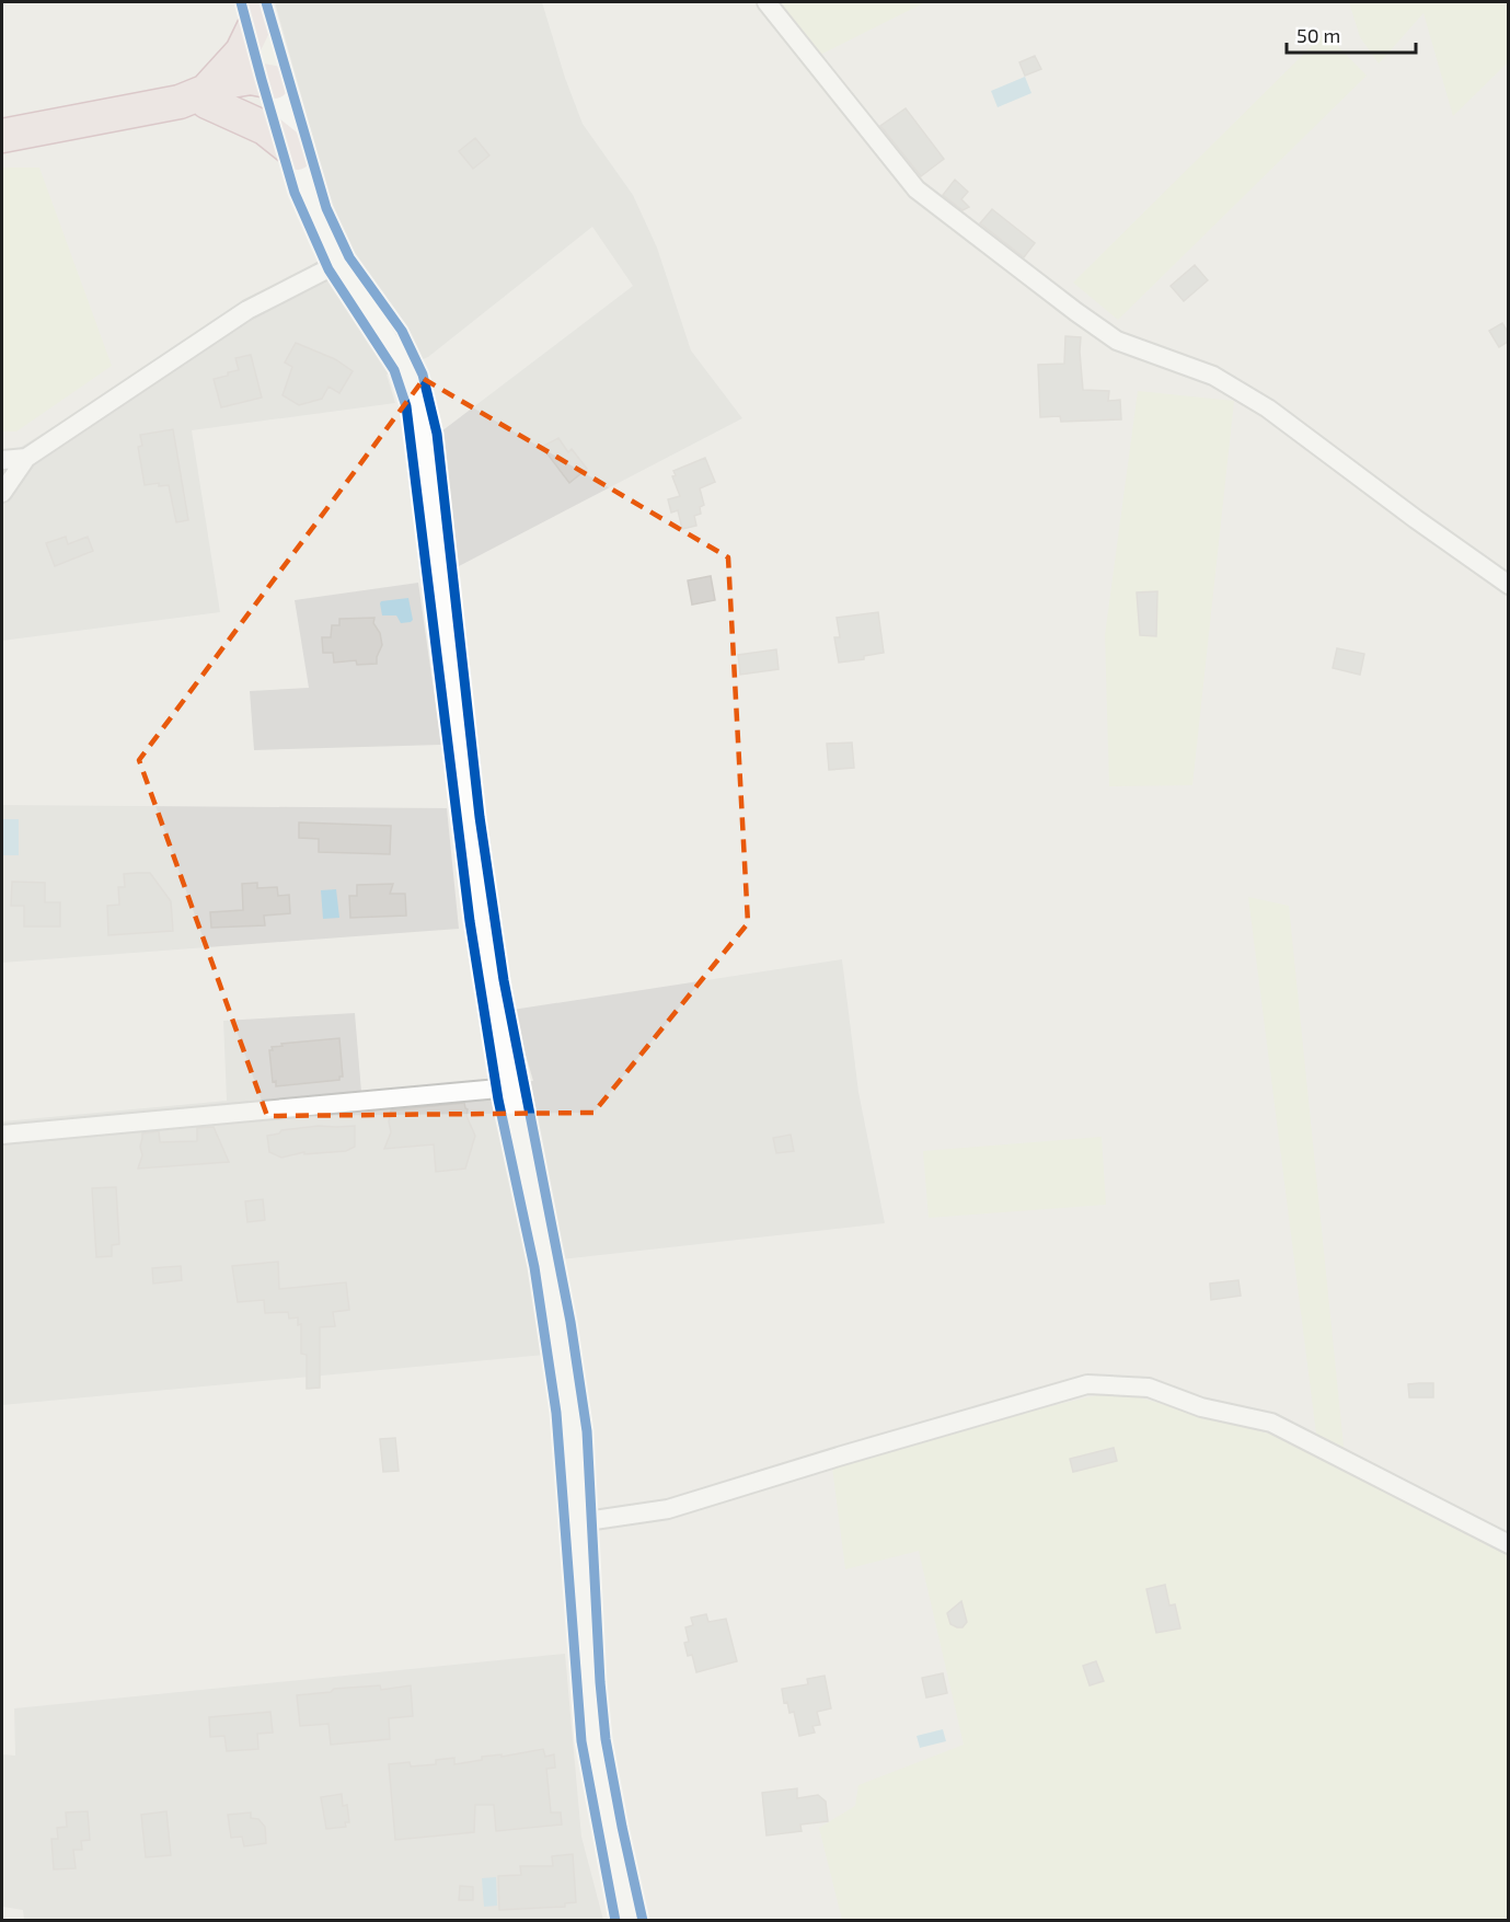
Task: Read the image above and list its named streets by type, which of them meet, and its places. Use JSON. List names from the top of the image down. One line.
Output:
{"scale_bar":"50 m"}
